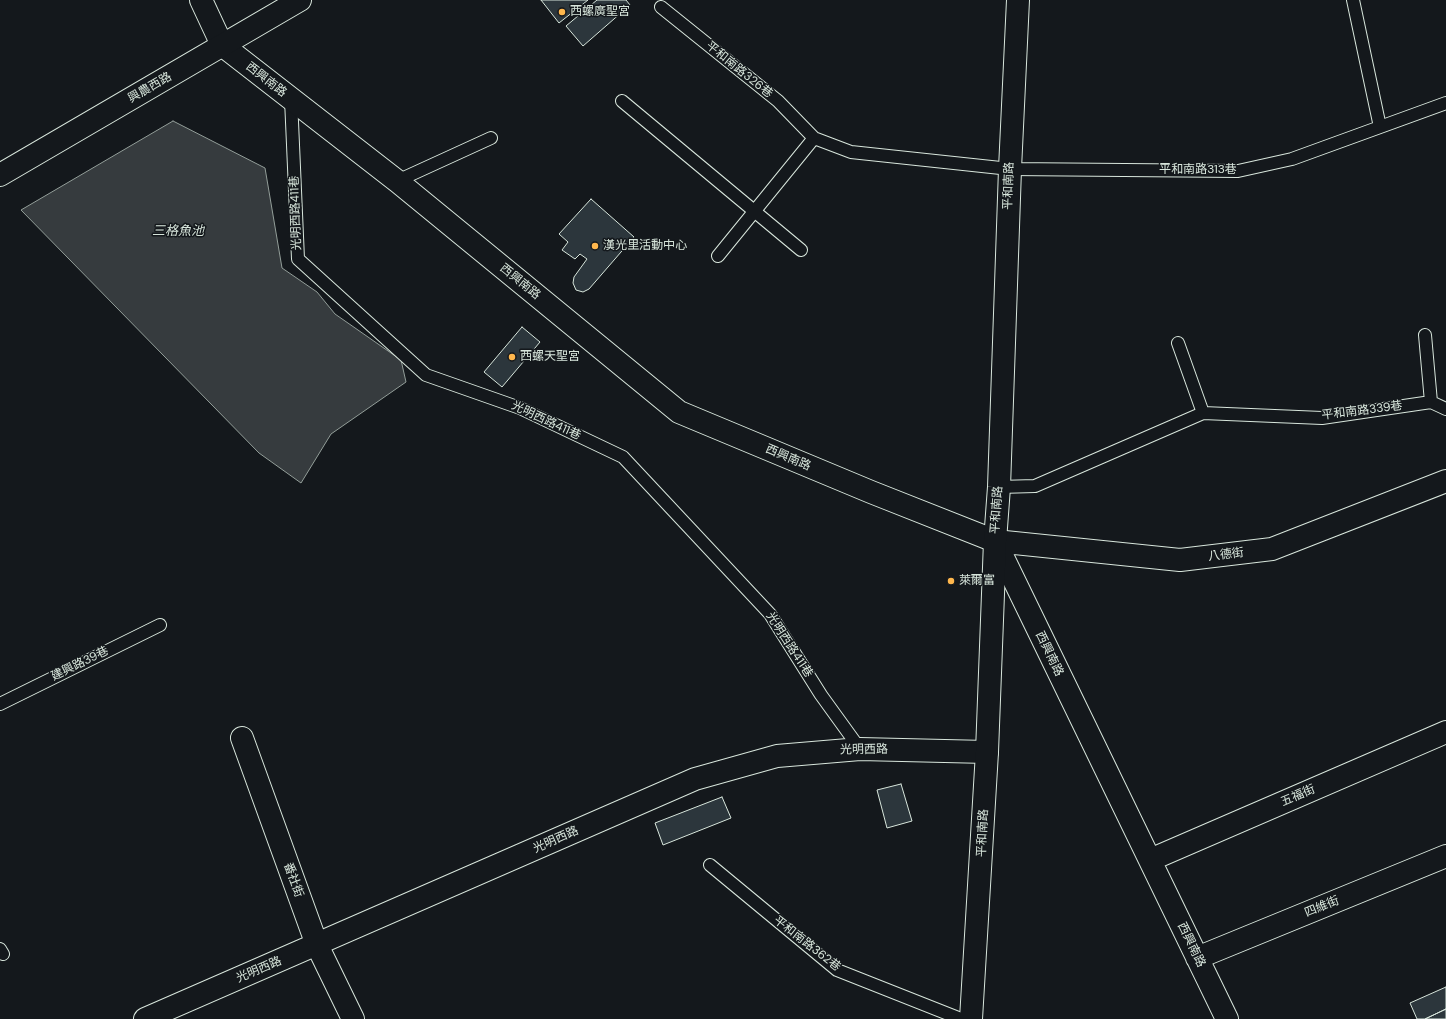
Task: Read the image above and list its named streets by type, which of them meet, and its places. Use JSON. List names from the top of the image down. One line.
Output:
{"streets":{"street":["西興南路","興農西路","平和南路","八德街","光明西路","五福街","番社街","四維街"],"lane":["平和南路326巷","平和南路313巷","光明西路411巷","平和南路339巷","建興路39巷","平和南路362巷"]},"crossings":[["平和南路326巷","平和南路313巷"],["平和南路326巷","平和南路"],["西興南路","興農西路"],["西興南路","平和南路"],["西興南路","光明西路411巷"],["西興南路","八德街"],["西興南路","五福街"],["西興南路","四維街"],["平和南路313巷","平和南路"],["平和南路","平和南路339巷"],["平和南路","八德街"],["平和南路","光明西路"],["光明西路411巷","光明西路"],["光明西路","番社街"]],"water":["三格魚池"],"places":["西螺廣聖宮","漢光里活動中心","西螺天聖宮","萊爾富"]}
